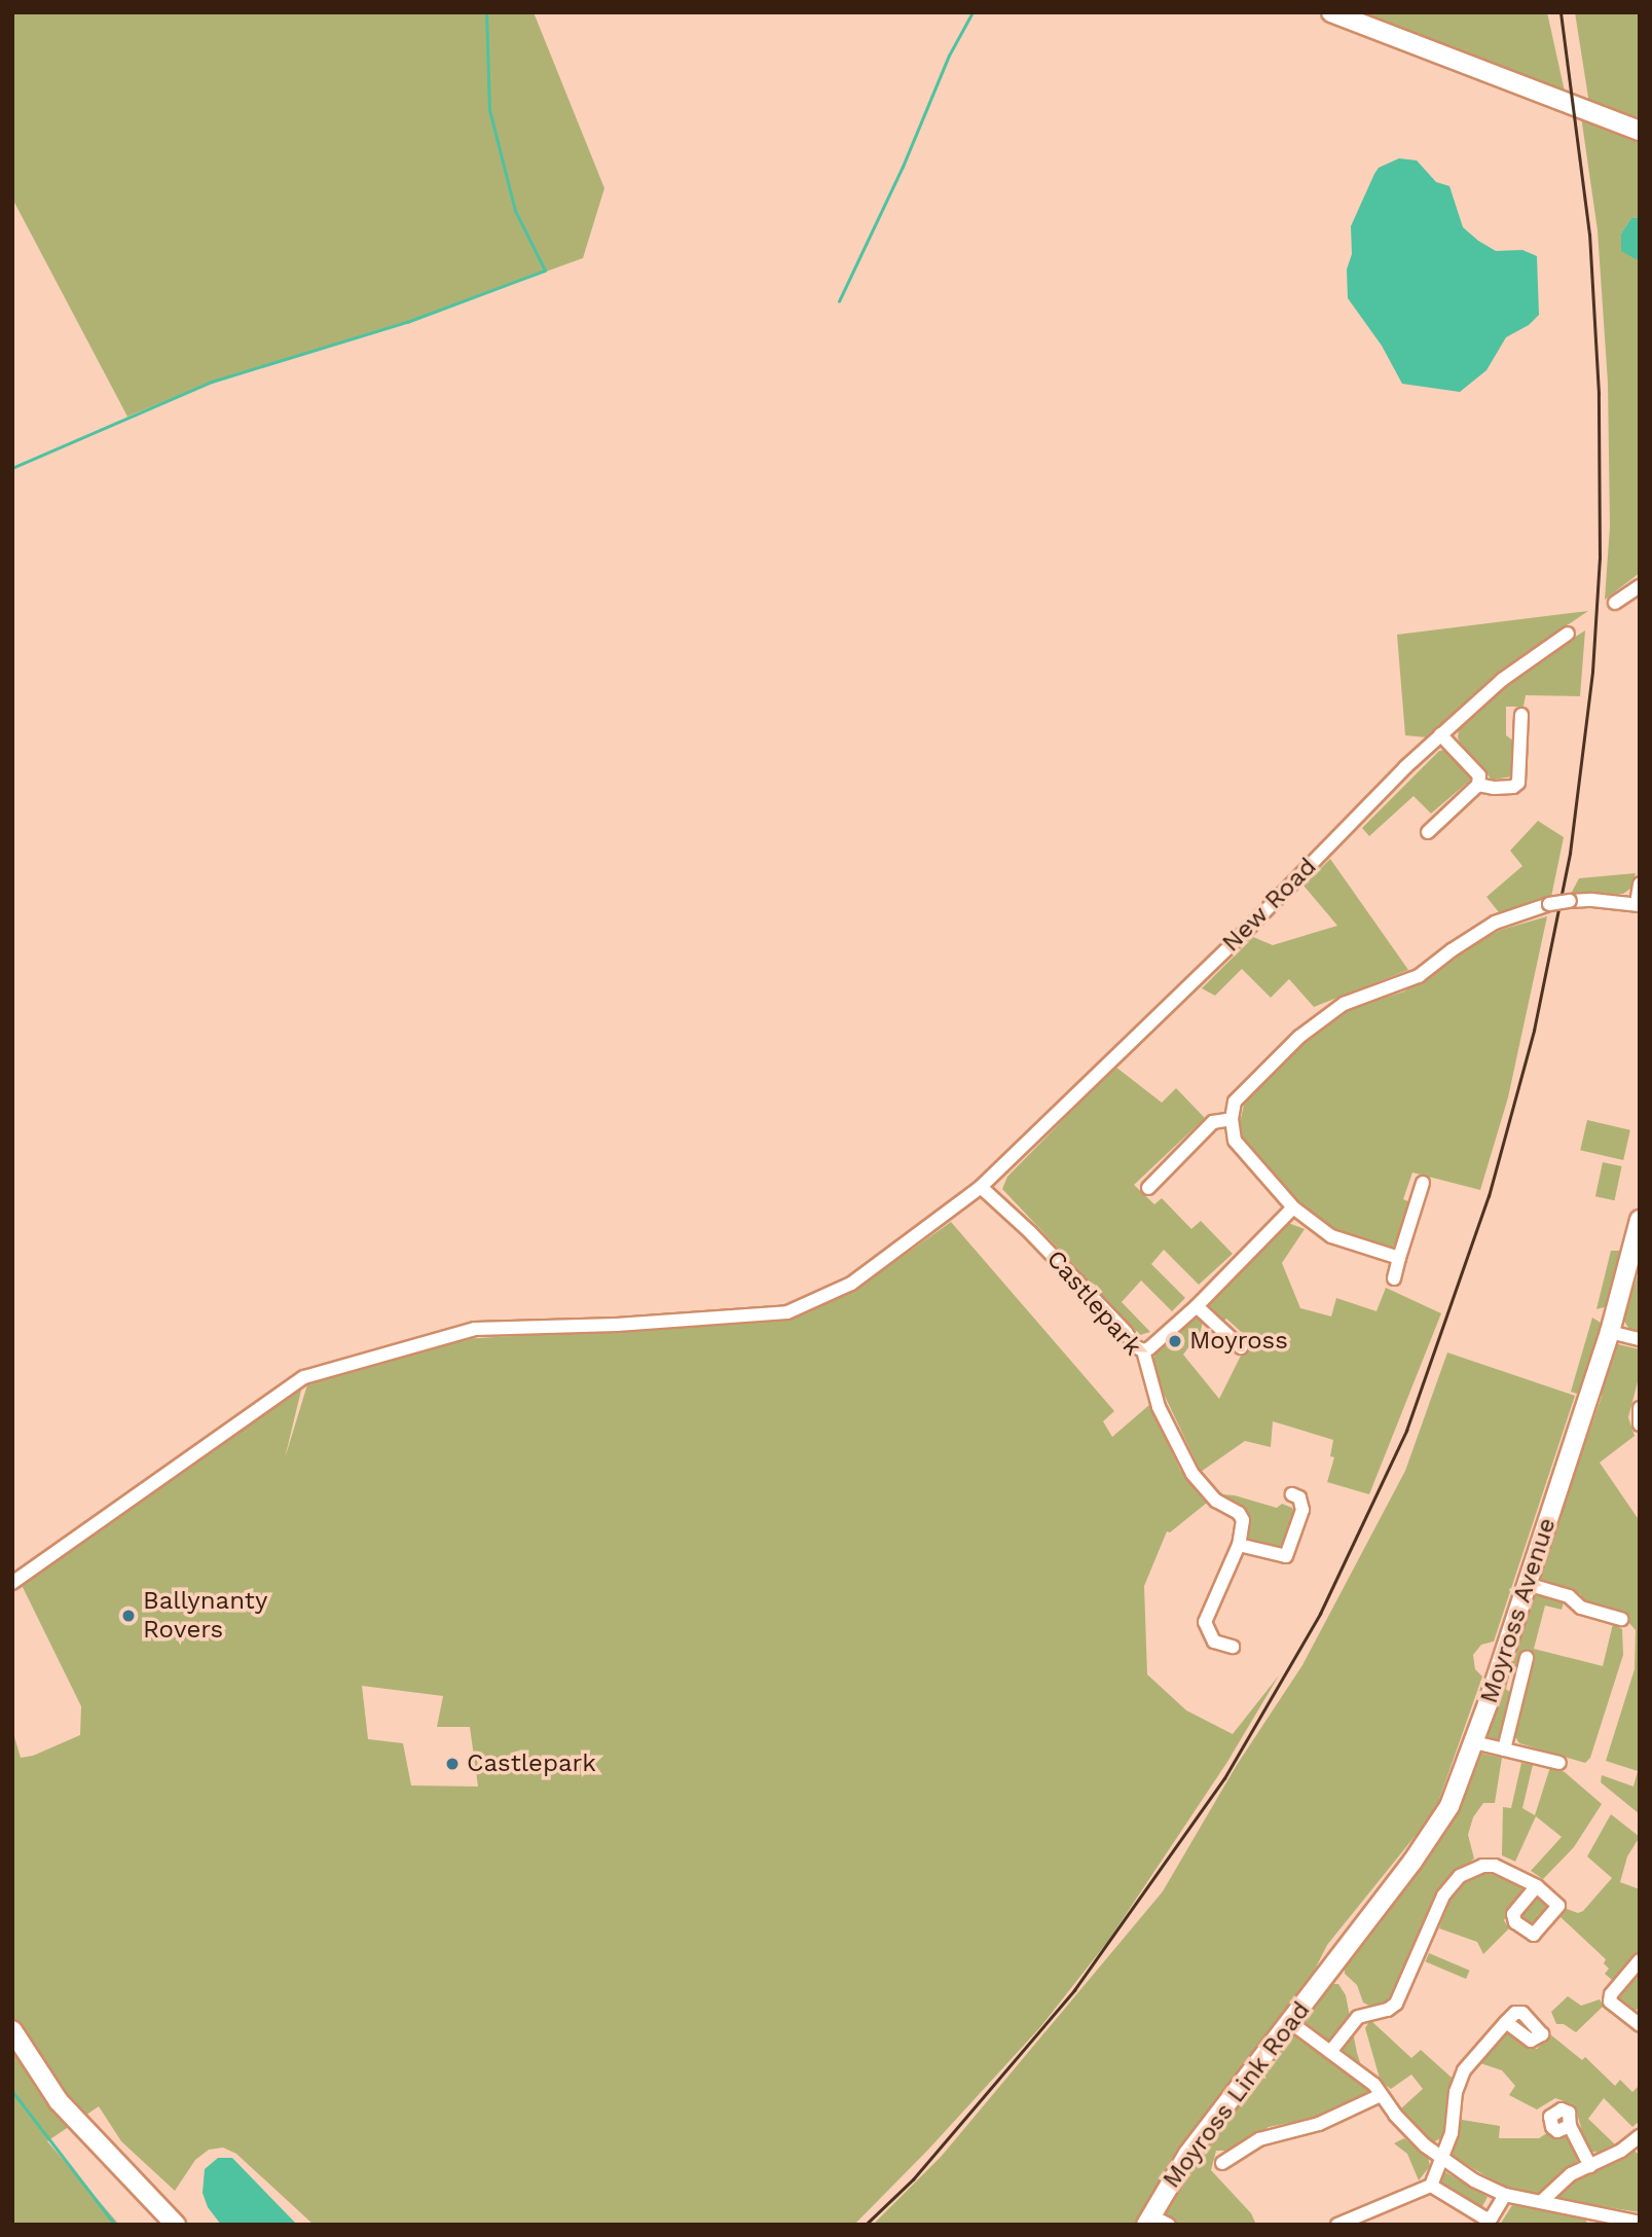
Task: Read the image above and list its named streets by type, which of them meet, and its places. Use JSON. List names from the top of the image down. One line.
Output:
{"streets":{"street":["New Road","Castlepark","Moyross Avenue","Moyross Link Road"]},"crossings":[["New Road","Castlepark"],["Moyross Avenue","Moyross Link Road"]],"places":["Moyross","Ballynanty Rovers","Castlepark"]}
